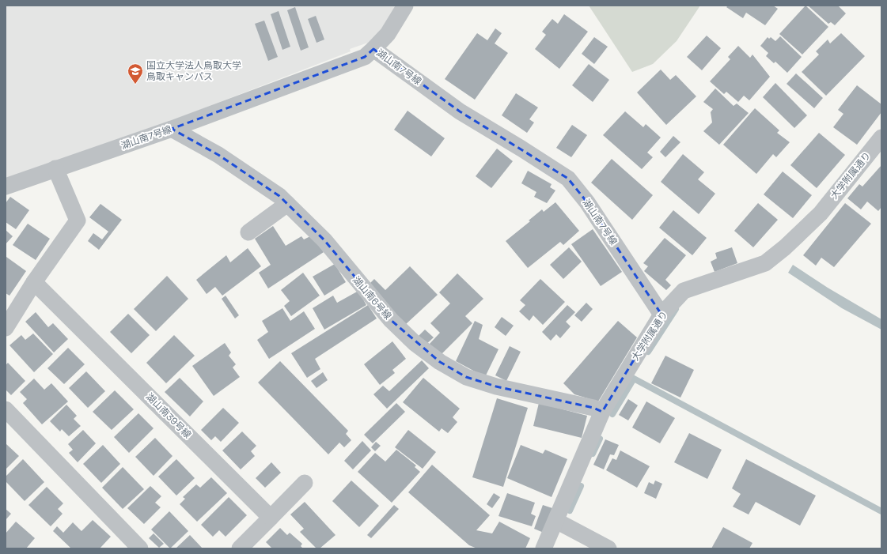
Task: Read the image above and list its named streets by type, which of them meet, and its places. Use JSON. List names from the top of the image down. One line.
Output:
{"streets":{"street":["湖山南7号線","大学附属通り","湖山南6号線","湖山南39号線"]},"crossings":[["湖山南7号線","大学附属通り"],["湖山南7号線","湖山南6号線"],["大学附属通り","湖山南6号線"]],"places":{"school or university":["国立大学法人鳥取大学 鳥取キャンパス"]}}
